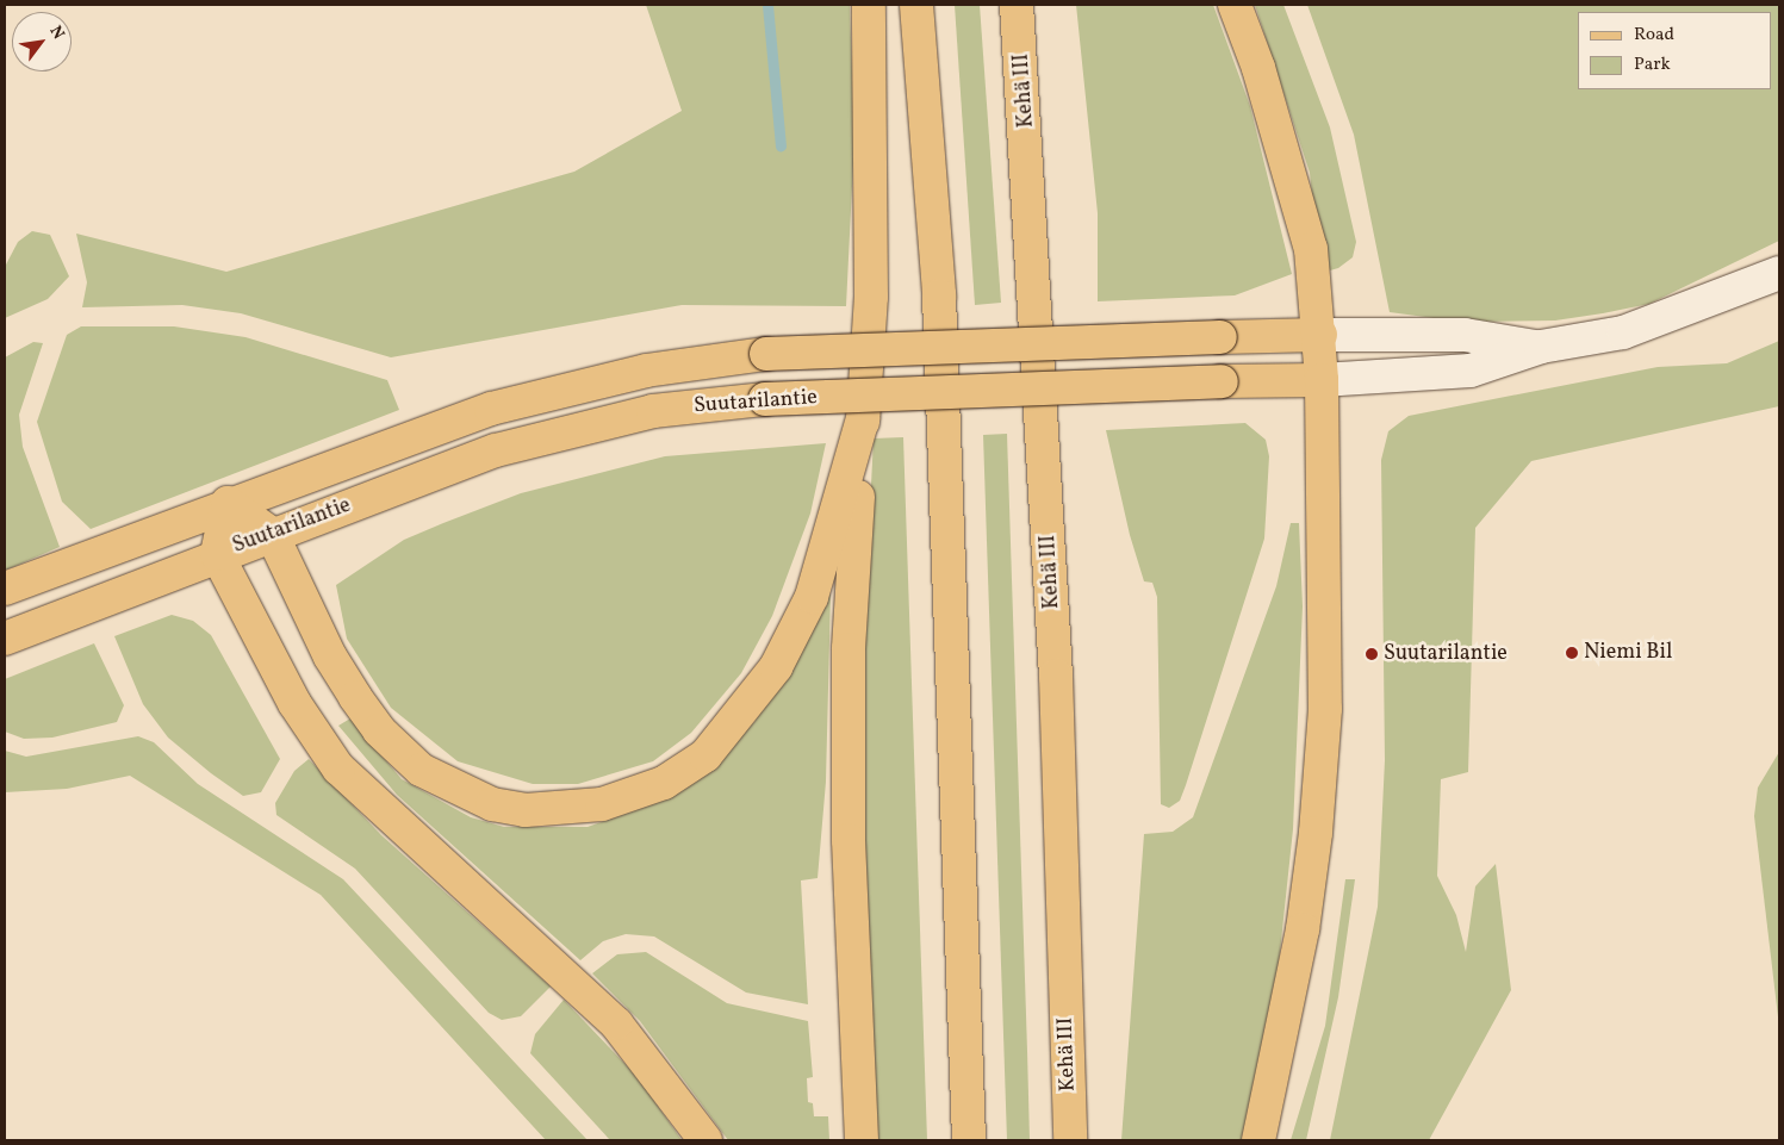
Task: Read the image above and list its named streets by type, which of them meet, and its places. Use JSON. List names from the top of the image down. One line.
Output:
{"streets":{"main road":["Kehä III","Suutarilantie"]},"places":["Niemi Bil","Suutarilantie"],"legend":["Road","Park"],"north":"top right"}
